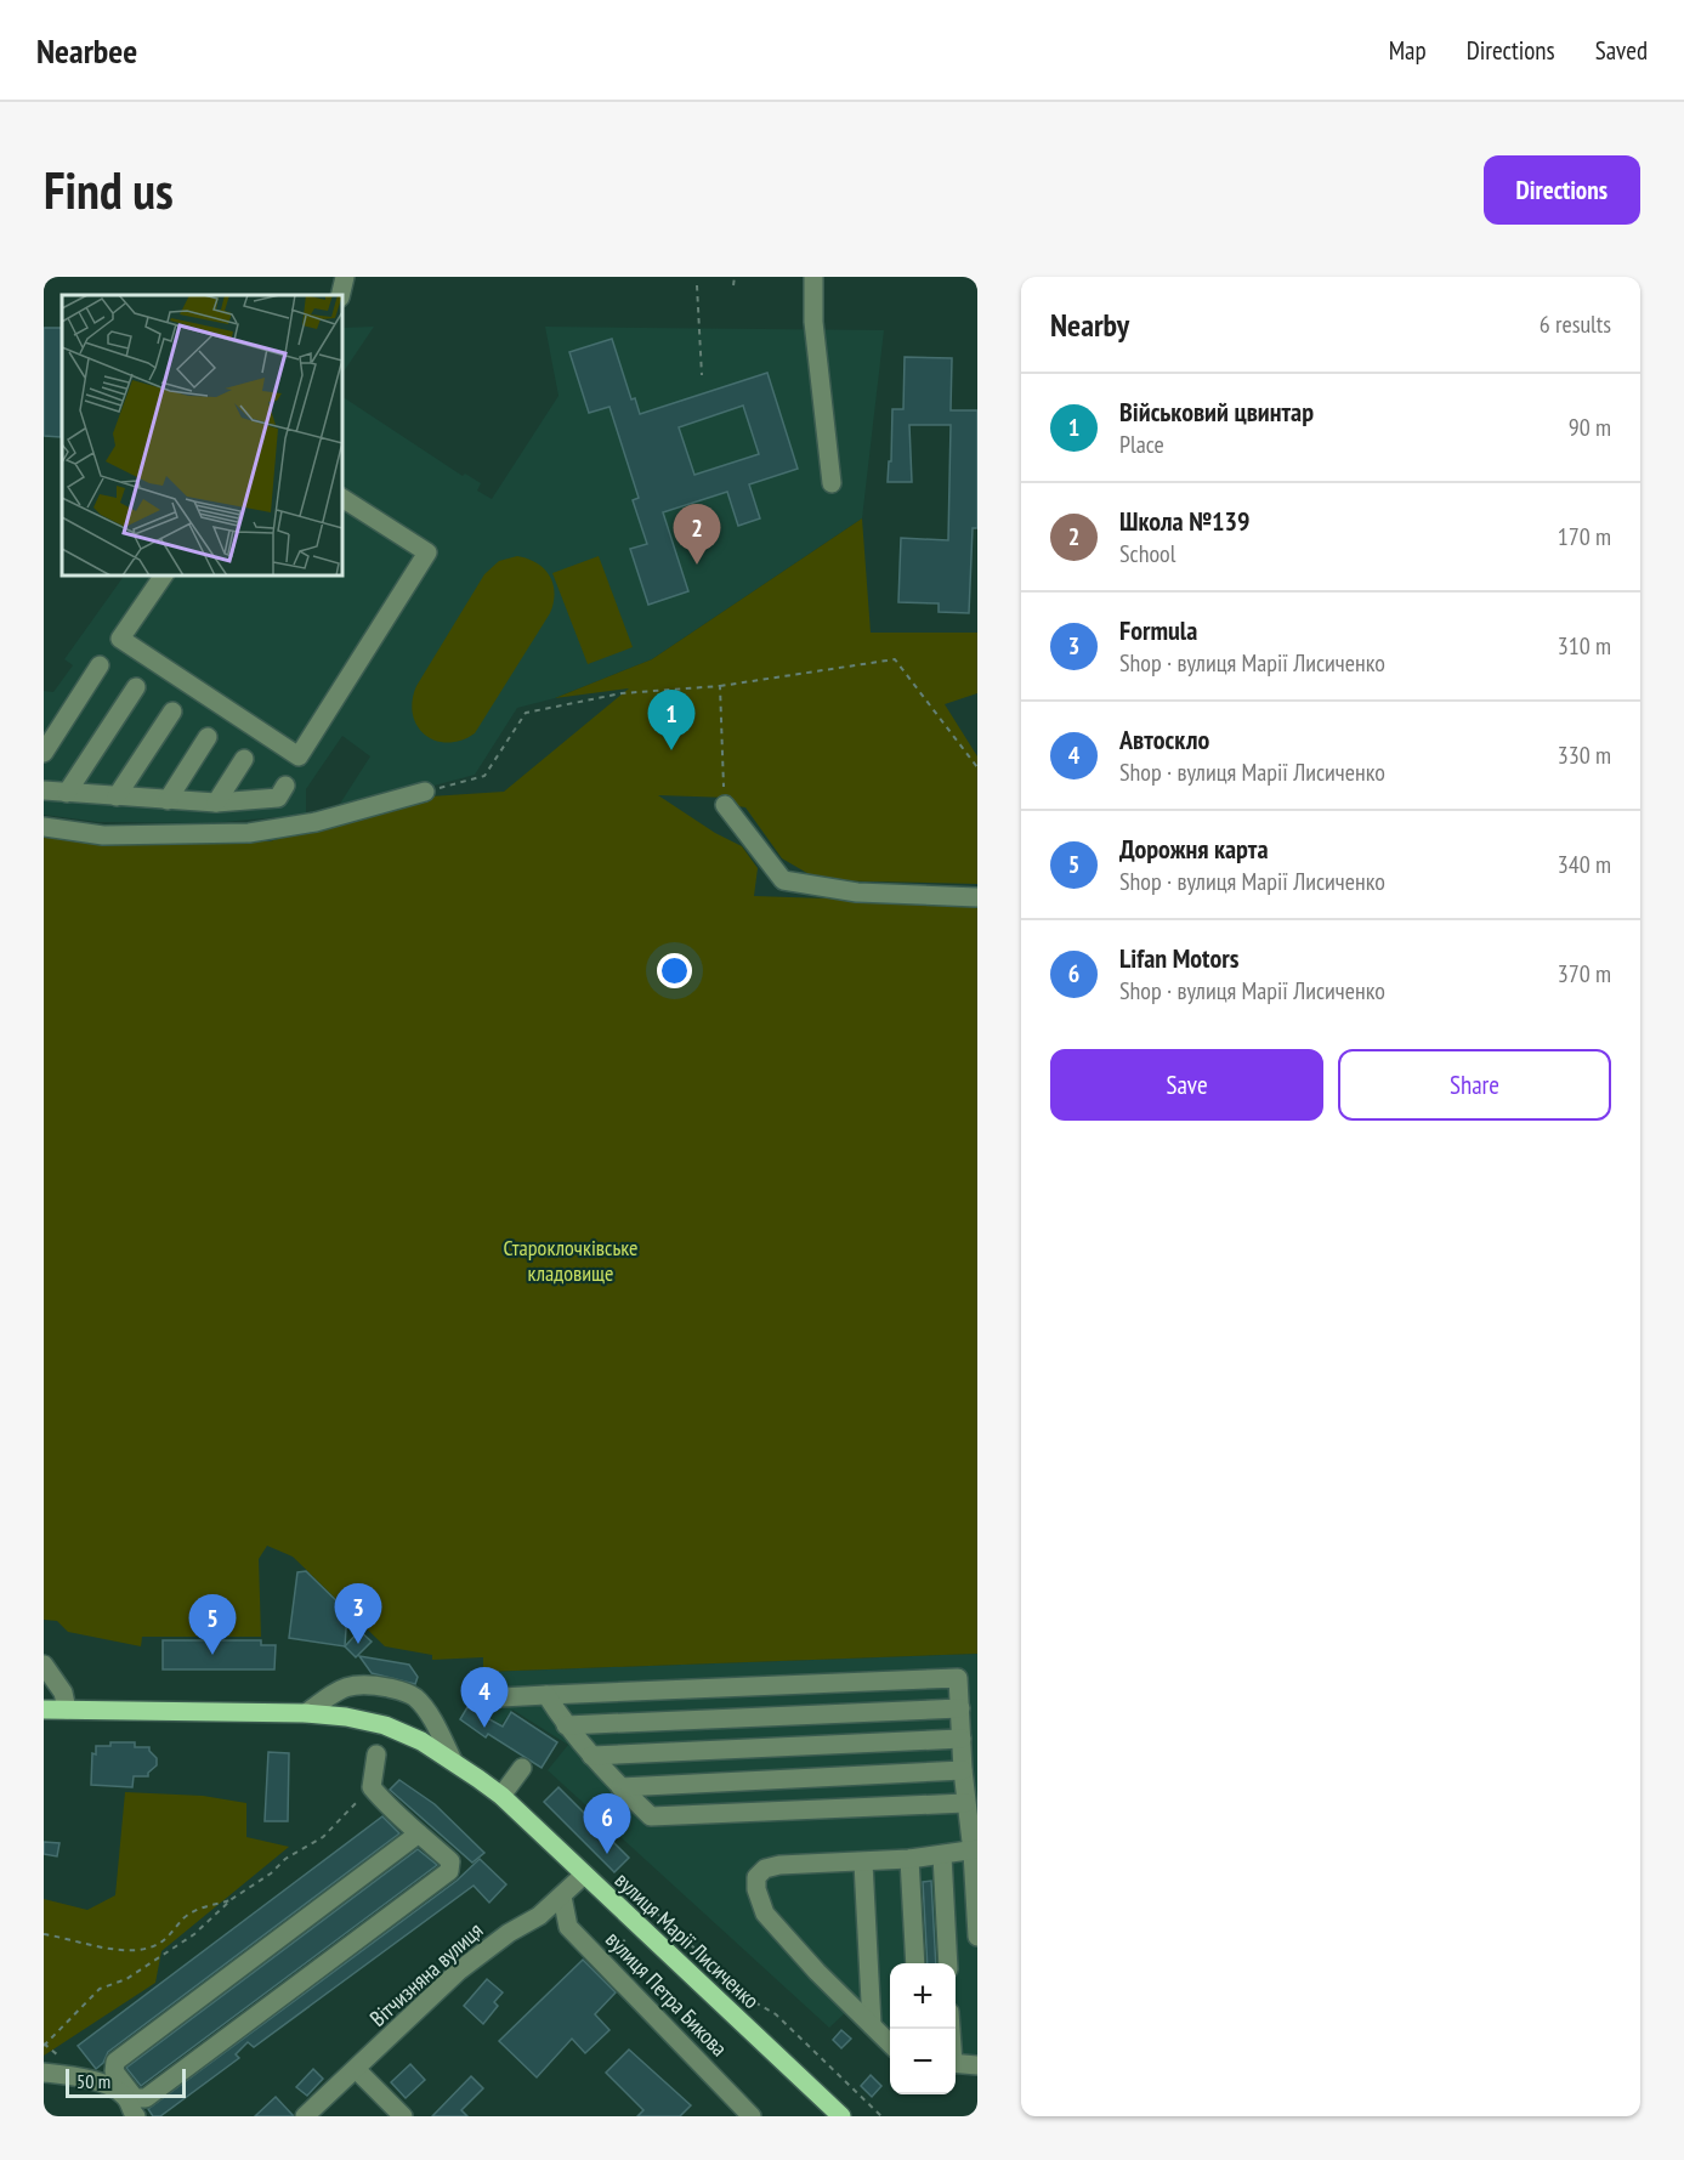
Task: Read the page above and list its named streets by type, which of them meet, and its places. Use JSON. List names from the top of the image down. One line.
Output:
{"streets":{"main road":["вулиця Марії Лисиченко"],"street":["Вітчизняна вулиця","вулиця Петра Бикова"]},"crossings":[["вулиця Марії Лисиченко","Вітчизняна вулиця"],["Вітчизняна вулиця","вулиця Петра Бикова"]],"parks":["Староклочківське кладовище"],"scale_bar":"50 m","page":{"header":"Nearbee","nav":["Map","Directions","Saved"],"buttons":["Directions",["Save","Share"]],"title":"Find us","heading":["Nearby","6 results"],"list":[{"mark":"1","name":"Військовий цвинтар","note":"Place","value":"90 m"},{"mark":"2","name":"Школа №139","note":"School","value":"170 m"},{"mark":"3","name":"Formula","note":"Shop · вулиця Марії Лисиченко","value":"310 m"},{"mark":"4","name":"Автоскло","note":"Shop · вулиця Марії Лисиченко","value":"330 m"},{"mark":"5","name":"Дорожня карта","note":"Shop · вулиця Марії Лисиченко","value":"340 m"},{"mark":"6","name":"Lifan Motors","note":"Shop · вулиця Марії Лисиченко","value":"370 m"}],"pins":["2","1","3","5","4","6"],"map_buttons":["+","−"],"scale":"50 m"}}
